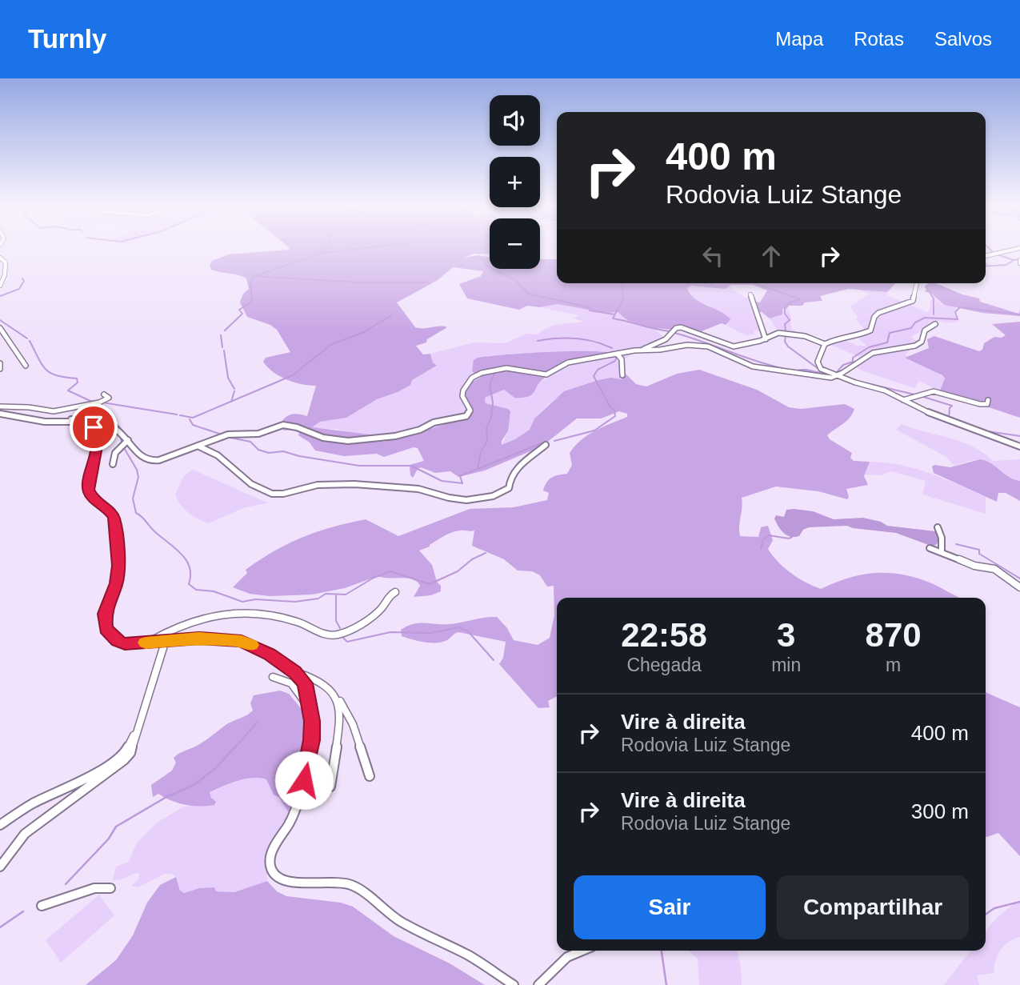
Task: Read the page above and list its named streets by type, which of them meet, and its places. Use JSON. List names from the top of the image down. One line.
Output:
{"page":{"header":"Turnly","nav":["Mapa","Rotas","Salvos"],"map_buttons":["+","−"],"turn":["400 m","Rodovia Luiz Stange"],"eta":["22:58","Chegada","3","min","870","m"],"list":[{"name":"Vire à direita","note":"Rodovia Luiz Stange","value":"400 m"},{"name":"Vire à direita","note":"Rodovia Luiz Stange","value":"300 m"}],"buttons":["Sair","Compartilhar"]}}
